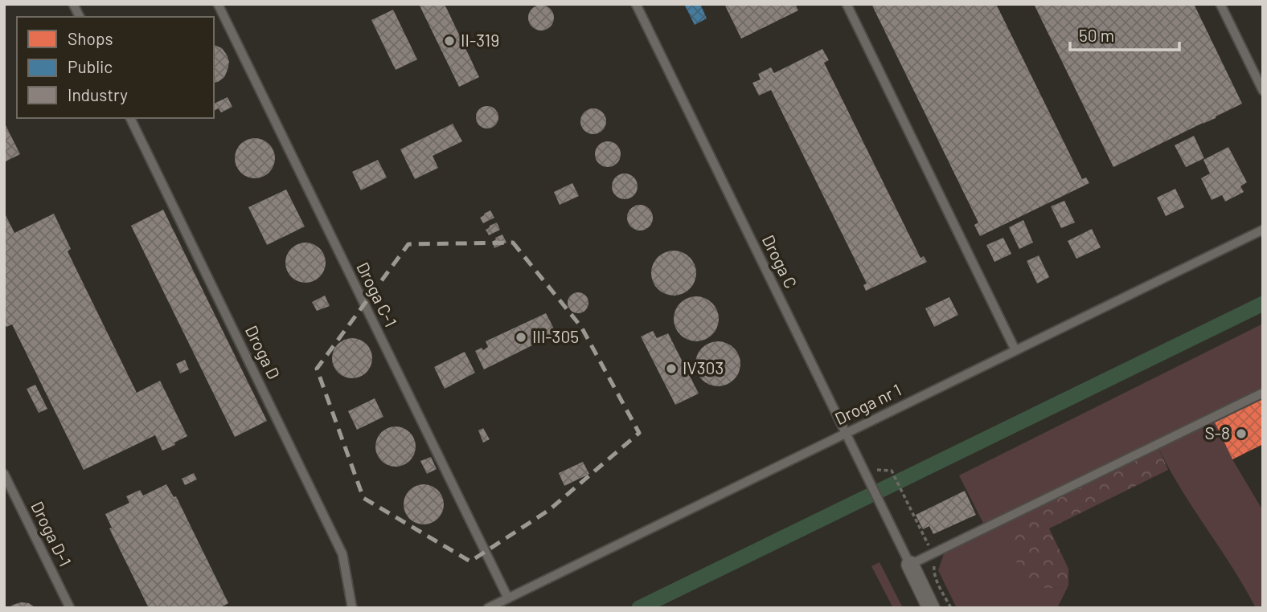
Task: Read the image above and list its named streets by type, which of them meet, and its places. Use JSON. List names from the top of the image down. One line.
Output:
{"streets":{"lane":["Droga C","Droga C-1","Droga D","Droga nr 1","Droga D-1"]},"crossings":[["Droga C","Droga nr 1"],["Droga C-1","Droga nr 1"]],"places":["II-319","III-305","IV303","S-8"],"legend":["Shops","Public","Industry"],"scale_bar":"50 m"}
